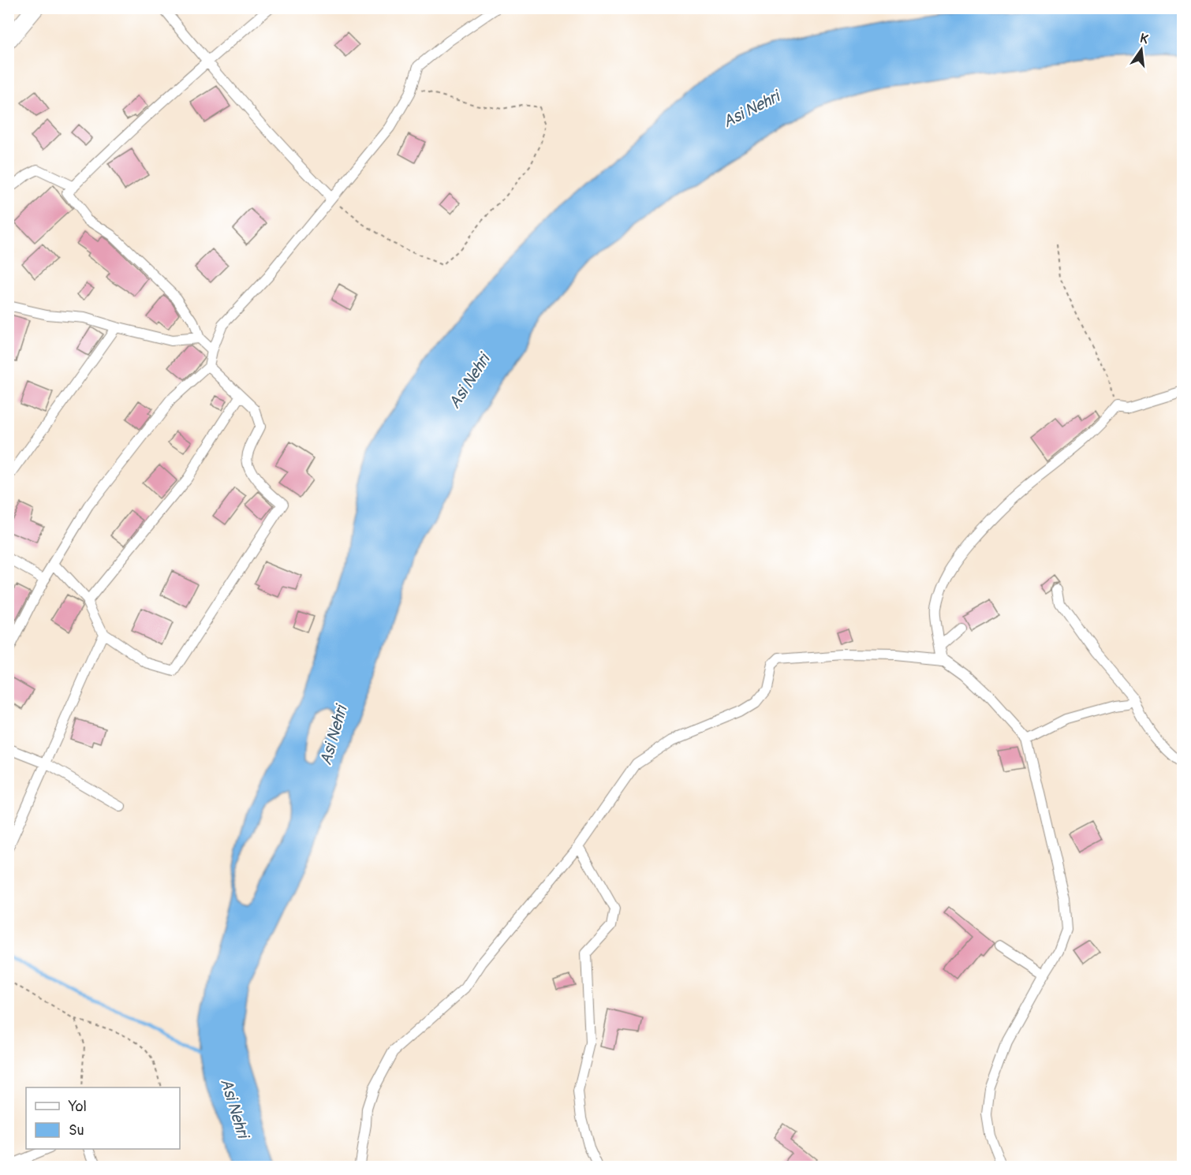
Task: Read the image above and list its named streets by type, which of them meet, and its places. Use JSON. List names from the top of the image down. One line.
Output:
{"water":["Asi Nehri"],"legend":["Yol","Su"],"north":"top"}
